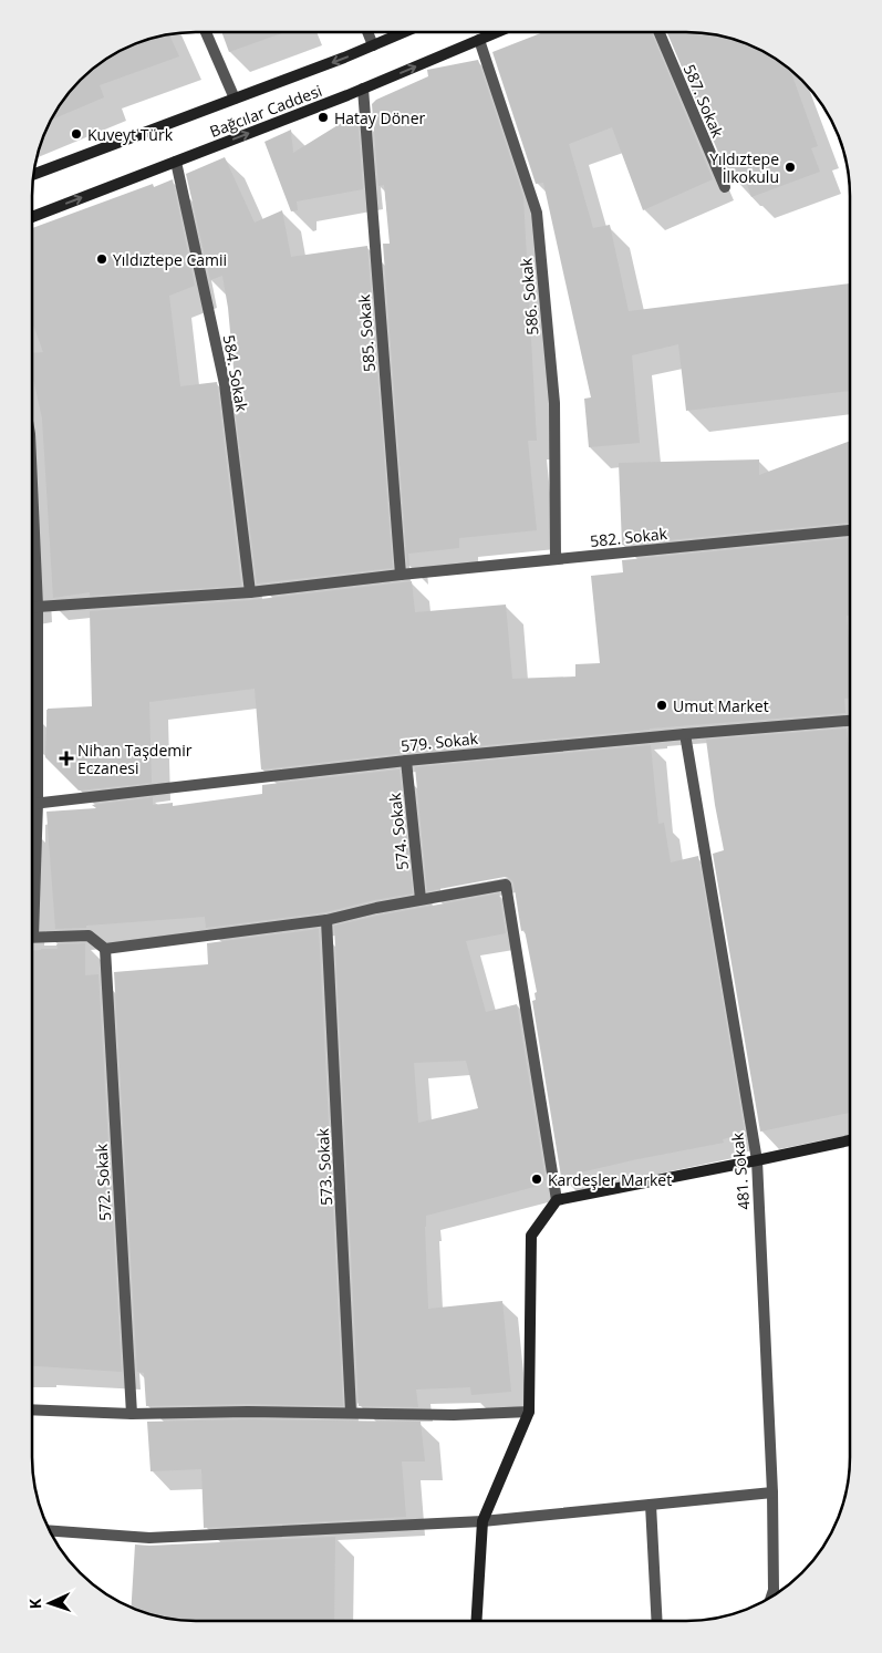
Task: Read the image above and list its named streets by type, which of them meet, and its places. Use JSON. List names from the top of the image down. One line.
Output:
{"streets":{"main road":["Bağcılar Caddesi"],"street":["587. Sokak","586. Sokak","585. Sokak","584. Sokak","582. Sokak","579. Sokak","574. Sokak","573. Sokak","481. Sokak","572. Sokak"]},"crossings":[["Bağcılar Caddesi","586. Sokak"],["Bağcılar Caddesi","585. Sokak"],["Bağcılar Caddesi","584. Sokak"],["586. Sokak","582. Sokak"],["585. Sokak","582. Sokak"],["584. Sokak","582. Sokak"],["579. Sokak","574. Sokak"],["579. Sokak","481. Sokak"]],"places":{"other":["Hatay Döner","Kuveyt Türk","Yıldıztepe İlkokulu","Yıldıztepe Camii","Umut Market","Kardeşler Market"],"health":["Nihan Taşdemir Eczanesi"]},"north":"left"}
